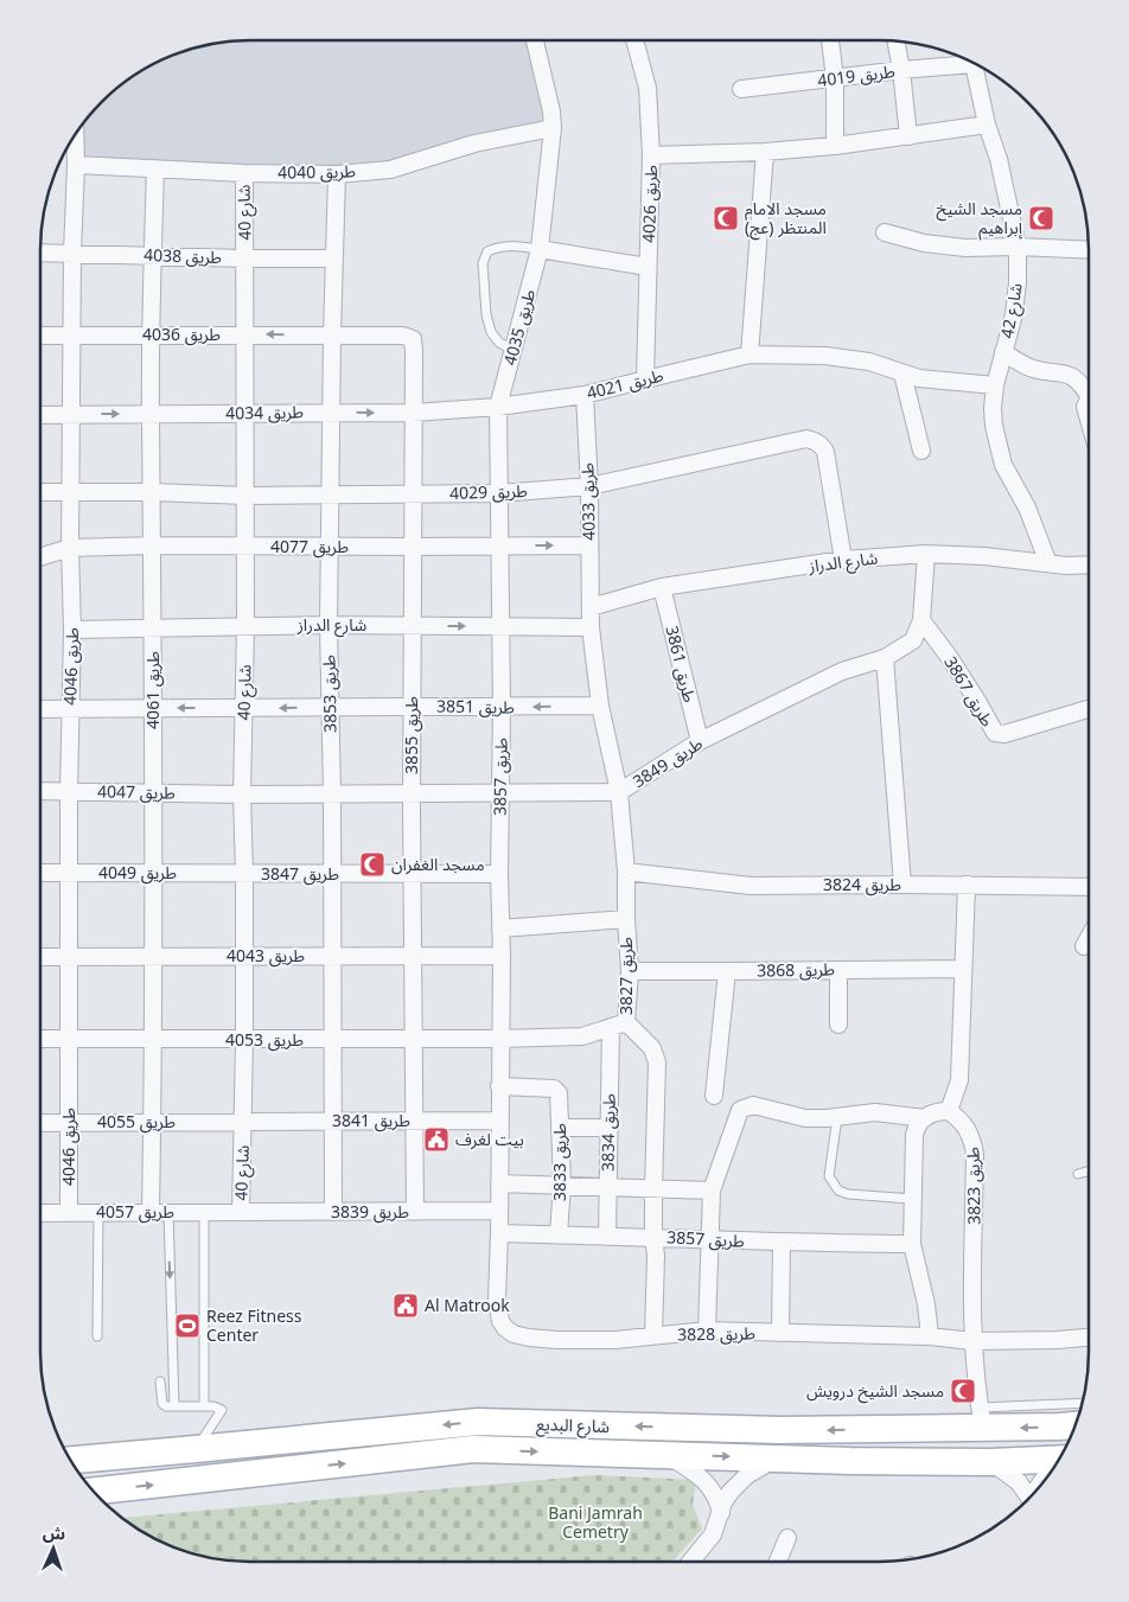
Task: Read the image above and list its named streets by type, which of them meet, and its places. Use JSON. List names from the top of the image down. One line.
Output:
{"streets":{"main road":["شارع البديع"],"street":["طريق 4019","طريق 4040","طريق 4026","شارع 40","طريق 4038","شارع 42","طريق 4035","طريق 4036","طريق 4021","طريق 4034","طريق 4029","طريق 4033","طريق 4077","شارع الدراز","طريق 3861","طريق 4046","طريق 4061","طريق 3867","طريق 3853","طريق 3851","طريق 3855","طريق 3849","طريق 3857","طريق 4047","طريق 4049","طريق 3847","طريق 3824","طريق 4043","طريق 3868","طريق 3827","طريق 4053","طريق 3841","طريق 4055","طريق 3834","طريق 3833","طريق 3823","طريق 4057","طريق 3839","طريق 3828"]},"crossings":[["طريق 4040","شارع 40"],["طريق 4040","طريق 4035"],["طريق 4040","طريق 4046"],["طريق 4040","طريق 4061"],["طريق 4040","طريق 3853"],["طريق 4026","طريق 4021"],["شارع 40","طريق 4038"],["شارع 40","طريق 4036"],["شارع 40","طريق 4034"],["شارع 40","طريق 4029"],["شارع 40","طريق 4077"],["شارع 40","شارع الدراز"],["شارع 40","طريق 3851"],["شارع 40","طريق 3849"],["شارع 40","طريق 4047"],["شارع 40","طريق 4049"],["شارع 40","طريق 3847"],["شارع 40","طريق 4043"],["شارع 40","طريق 4053"],["شارع 40","طريق 3841"],["شارع 40","طريق 4055"],["شارع 40","طريق 4057"],["شارع 40","طريق 3839"],["طريق 4038","طريق 4046"],["طريق 4038","طريق 4061"],["طريق 4038","طريق 3853"],["شارع 42","طريق 4021"],["شارع 42","شارع الدراز"],["طريق 4035","طريق 4021"],["طريق 4035","طريق 4034"],["طريق 4035","طريق 4029"],["طريق 4035","طريق 4077"],["طريق 4035","شارع الدراز"],["طريق 4035","طريق 3857"],["طريق 4036","طريق 4046"],["طريق 4036","طريق 4061"],["طريق 4036","طريق 3853"],["طريق 4036","طريق 3855"],["طريق 4021","طريق 4034"],["طريق 4021","طريق 4033"],["طريق 4034","طريق 4046"],["طريق 4034","طريق 4061"],["طريق 4034","طريق 3853"],["طريق 4034","طريق 3855"],["طريق 4029","طريق 4033"],["طريق 4029","شارع الدراز"],["طريق 4029","طريق 4046"],["طريق 4029","طريق 4061"],["طريق 4029","طريق 3853"],["طريق 4029","طريق 3855"],["طريق 4033","طريق 4077"],["طريق 4033","شارع الدراز"],["طريق 4033","طريق 3827"],["طريق 4077","طريق 4046"],["طريق 4077","طريق 4061"],["طريق 4077","طريق 3853"],["طريق 4077","طريق 3855"],["شارع الدراز","طريق 3861"],["شارع الدراز","طريق 4046"],["شارع الدراز","طريق 4061"],["شارع الدراز","طريق 3853"],["شارع الدراز","طريق 3855"],["شارع الدراز","طريق 3857"],["شارع الدراز","طريق 3827"],["طريق 3861","طريق 3849"],["طريق 4046","طريق 3851"],["طريق 4046","طريق 4047"],["طريق 4046","طريق 4049"],["طريق 4046","طريق 4043"],["طريق 4046","طريق 4053"],["طريق 4046","طريق 4055"],["طريق 4046","طريق 4057"],["طريق 4061","طريق 3851"],["طريق 4061","طريق 4047"],["طريق 4061","طريق 4049"],["طريق 4061","طريق 4043"],["طريق 4061","طريق 4053"],["طريق 4061","طريق 4055"],["طريق 4061","طريق 4057"],["طريق 3867","طريق 3849"],["طريق 3853","طريق 3851"],["طريق 3853","طريق 3855"],["طريق 3853","طريق 3849"],["طريق 3853","طريق 3847"],["طريق 3853","طريق 4043"],["طريق 3853","طريق 4053"],["طريق 3853","طريق 3841"],["طريق 3853","طريق 3839"],["طريق 3851","طريق 3855"],["طريق 3851","طريق 3857"],["طريق 3851","طريق 3827"],["طريق 3855","طريق 3849"],["طريق 3855","طريق 3847"],["طريق 3855","طريق 4043"],["طريق 3855","طريق 4053"],["طريق 3855","طريق 3841"],["طريق 3855","طريق 3839"],["طريق 3849","طريق 3857"],["طريق 3849","طريق 4047"],["طريق 3849","طريق 3827"],["طريق 3857","طريق 3847"],["طريق 3857","طريق 4043"],["طريق 3857","طريق 3827"],["طريق 3857","طريق 4053"],["طريق 3857","طريق 3841"],["طريق 3857","طريق 3834"],["طريق 3857","طريق 3833"],["طريق 3857","طريق 3839"],["طريق 3857","طريق 3828"],["طريق 4049","طريق 3847"],["طريق 3824","طريق 3827"],["طريق 3868","طريق 3827"],["طريق 3827","طريق 4053"],["طريق 3827","طريق 3834"],["طريق 3827","طريق 3828"],["طريق 4053","طريق 3834"],["طريق 3841","طريق 4055"],["طريق 3823","طريق 3828"],["طريق 3823","شارع البديع"],["طريق 4057","طريق 3839"]],"one_way":["طريق 3851"],"parks":["Bani Jamrah Cemetry"],"places":{"mosque":["مسجد الامام المنتظر (عج)","مسجد الشيخ إبراهيم","مسجد الغفران","مسجد الشيخ درويش"],"public building":["بيت لغرف","Al Matrook"],"sports":["Reez Fitness Center"]},"north":"top"}
